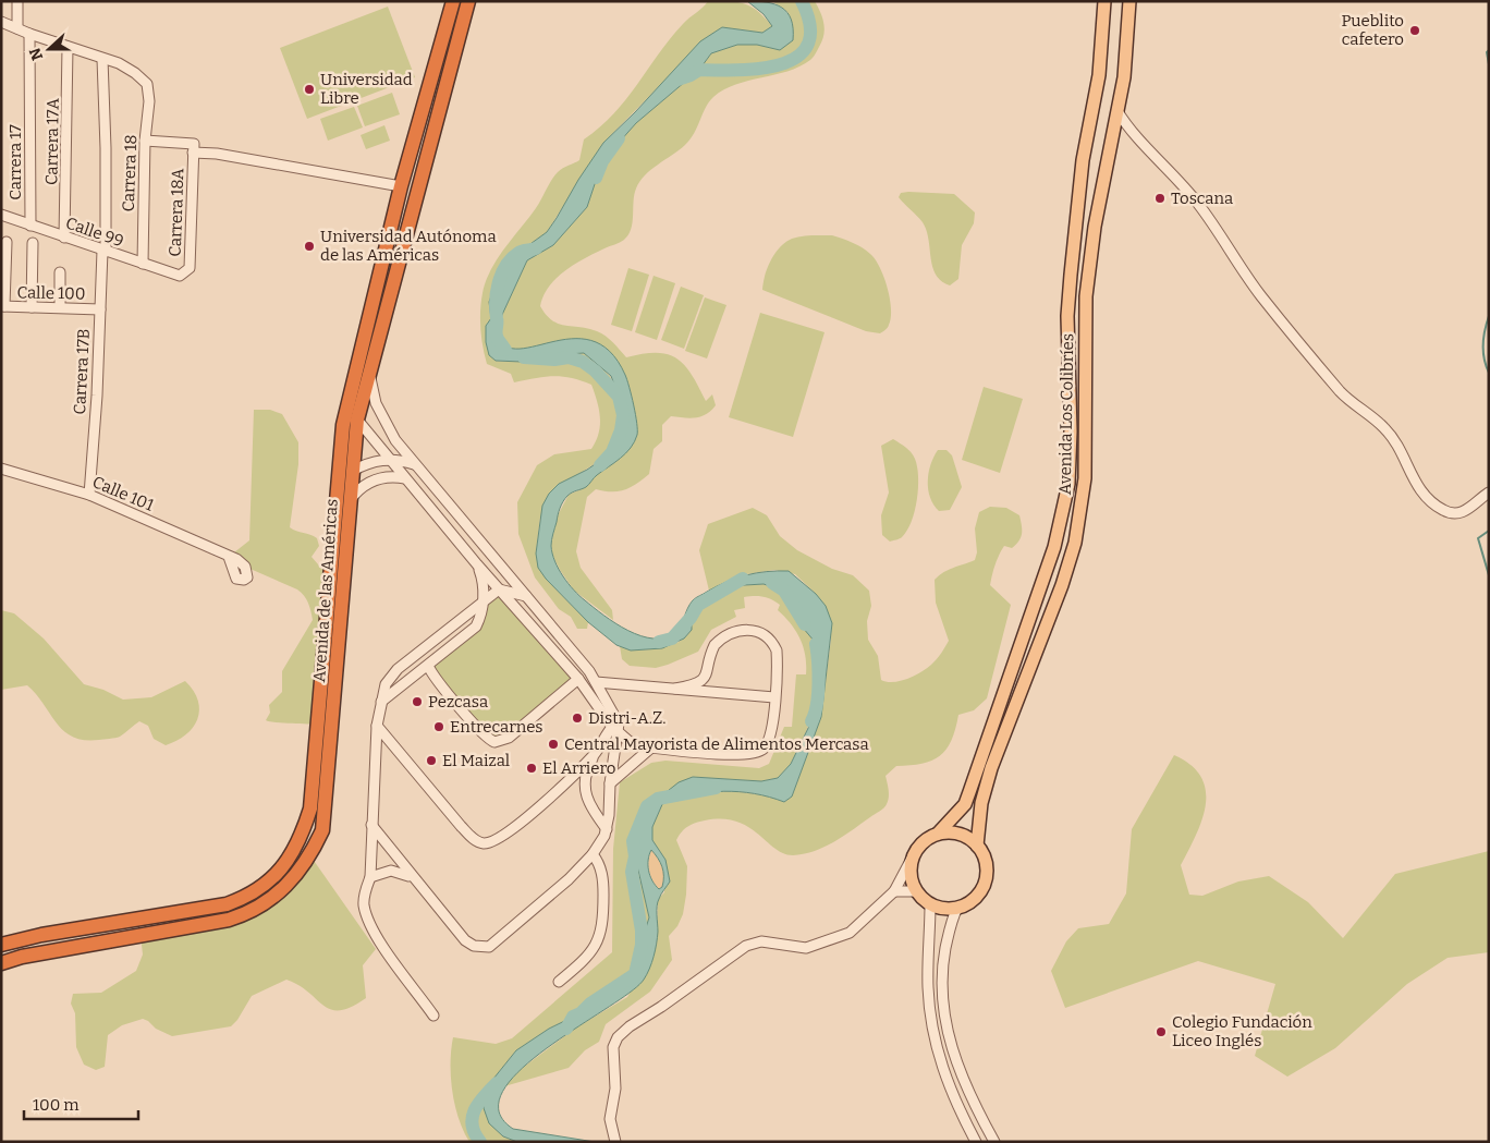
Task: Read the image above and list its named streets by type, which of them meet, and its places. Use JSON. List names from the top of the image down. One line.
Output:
{"streets":{"highway":["Avenida de las Américas"],"main road":["Avenida Los Colibríes"],"street":["Carrera 17A","Carrera 17","Carrera 18","Carrera 18A","Calle 99","Calle 100","Carrera 17B","Calle 101"]},"crossings":[["Carrera 17A","Calle 99"],["Carrera 17","Calle 99"],["Carrera 18","Calle 99"],["Carrera 18","Carrera 17B"],["Carrera 18A","Calle 99"],["Calle 99","Carrera 17B"],["Calle 100","Carrera 17B"],["Carrera 17B","Calle 101"]],"places":["Pueblito cafetero","Universidad Libre","Toscana","Universidad Autónoma de las Américas","Pezcasa","Distri-A.Z.","Entrecarnes","Central Mayorista de Alimentos Mercasa","El Maizal","El Arriero","Colegio Fundación Liceo Inglés"],"scale_bar":"100 m","north":"left"}
